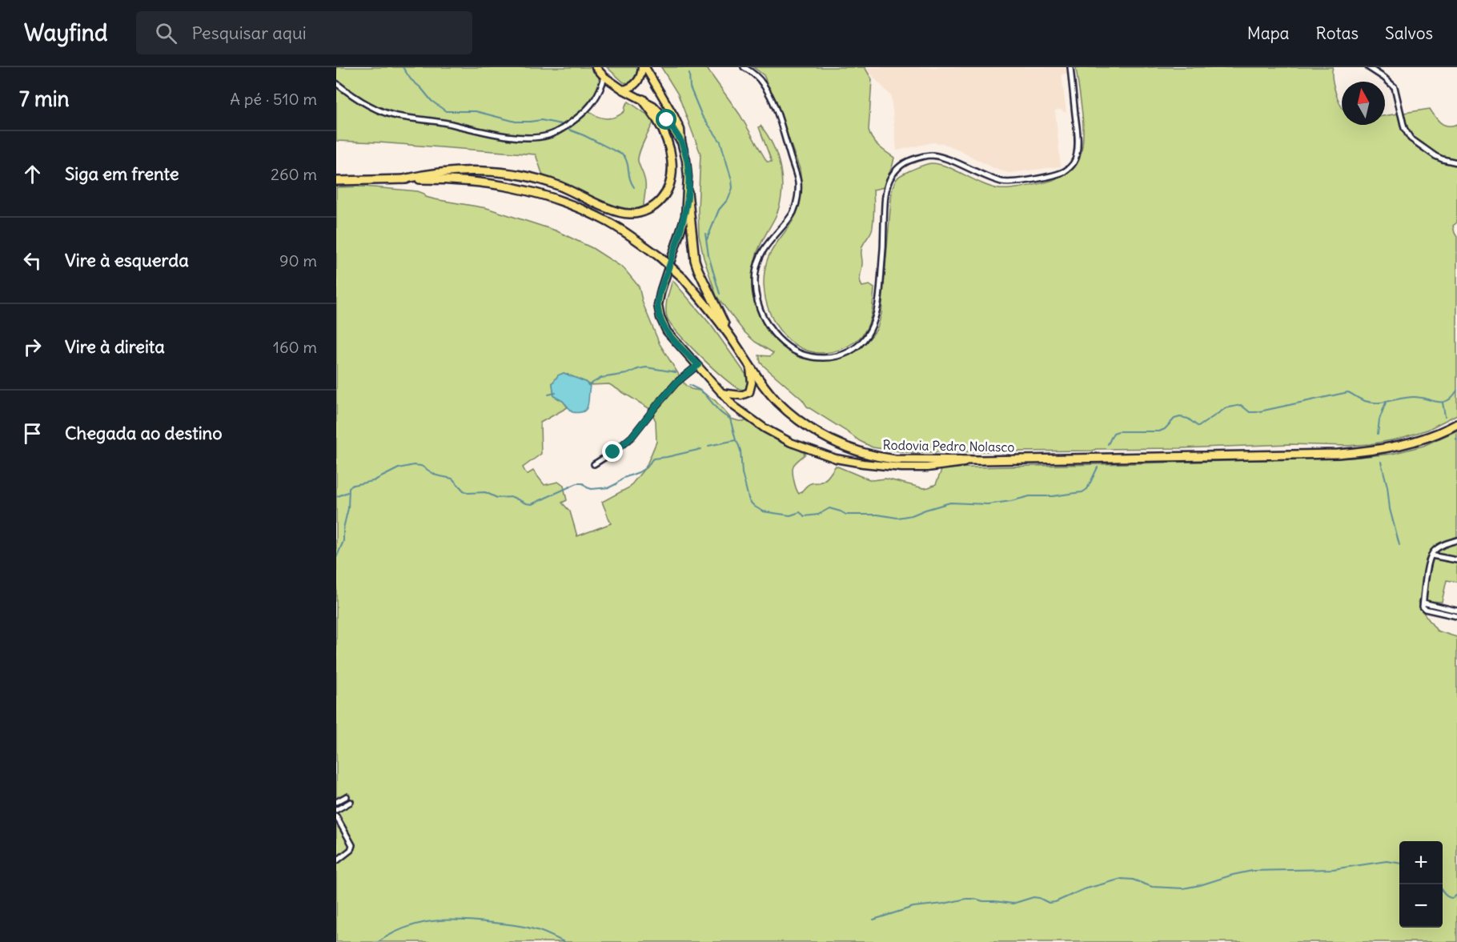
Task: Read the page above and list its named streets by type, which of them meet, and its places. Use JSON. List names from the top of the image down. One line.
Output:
{"streets":{"highway":["Rodovia Pedro Nolasco"]},"north":"top","page":{"header":"Wayfind","search":"Pesquisar aqui","nav":["Mapa","Rotas","Salvos"],"heading":["7 min","A pé · 510 m"],"list":[["Siga em frente","260 m"],["Vire à esquerda","90 m"],["Vire à direita","160 m"],"Chegada ao destino"],"map_buttons":["+","−"]}}
